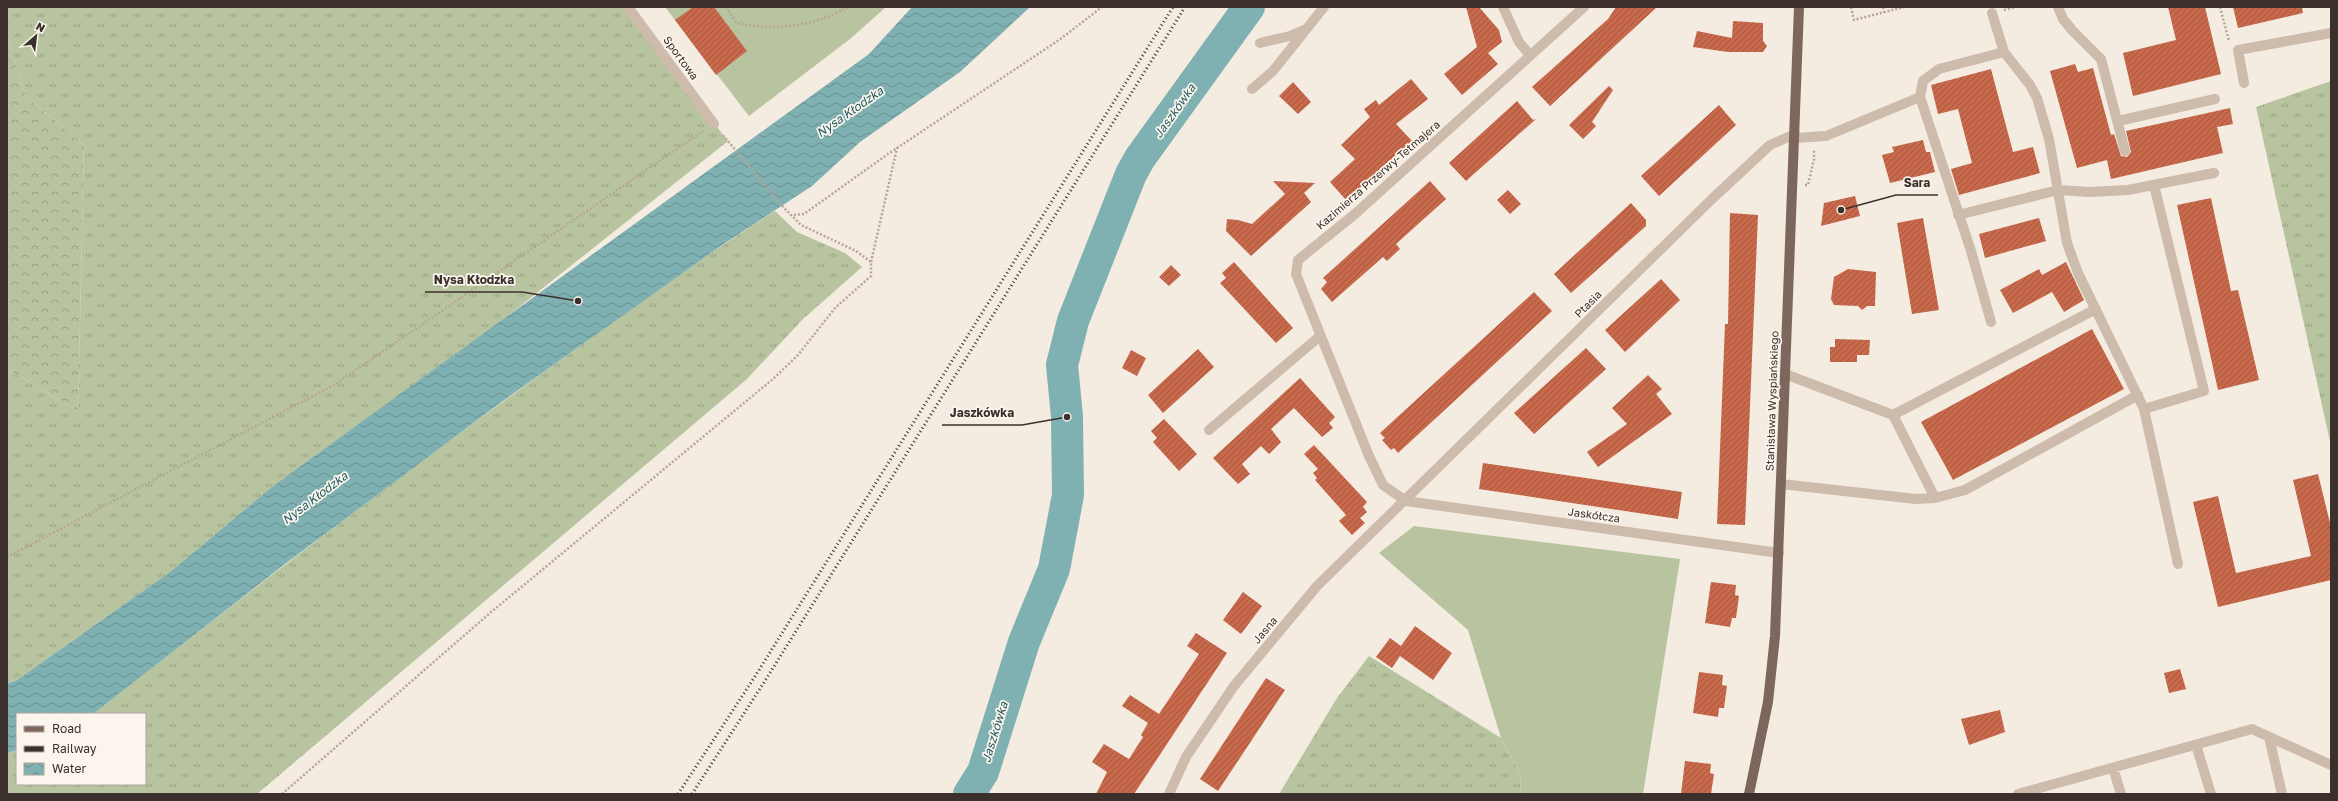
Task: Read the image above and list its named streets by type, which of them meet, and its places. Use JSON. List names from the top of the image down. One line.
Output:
{"streets":{"main road":["Stanisława Wyspiańskiego"],"street":["Sportowa","Kazimierza Przerwy-Tetmajera","Ptasia","Jaskółcza","Jasna"]},"crossings":[["Kazimierza Przerwy-Tetmajera","Ptasia"],["Kazimierza Przerwy-Tetmajera","Jaskółcza"],["Kazimierza Przerwy-Tetmajera","Jasna"],["Ptasia","Stanisława Wyspiańskiego"],["Ptasia","Jaskółcza"],["Ptasia","Jasna"],["Stanisława Wyspiańskiego","Jaskółcza"],["Jaskółcza","Jasna"]],"water":["Jaszkówka","Nysa Kłodzka"],"places":["Sara","Nysa Kłodzka","Jaszkówka"],"legend":["Road","Railway","Water"],"north":"top right"}
